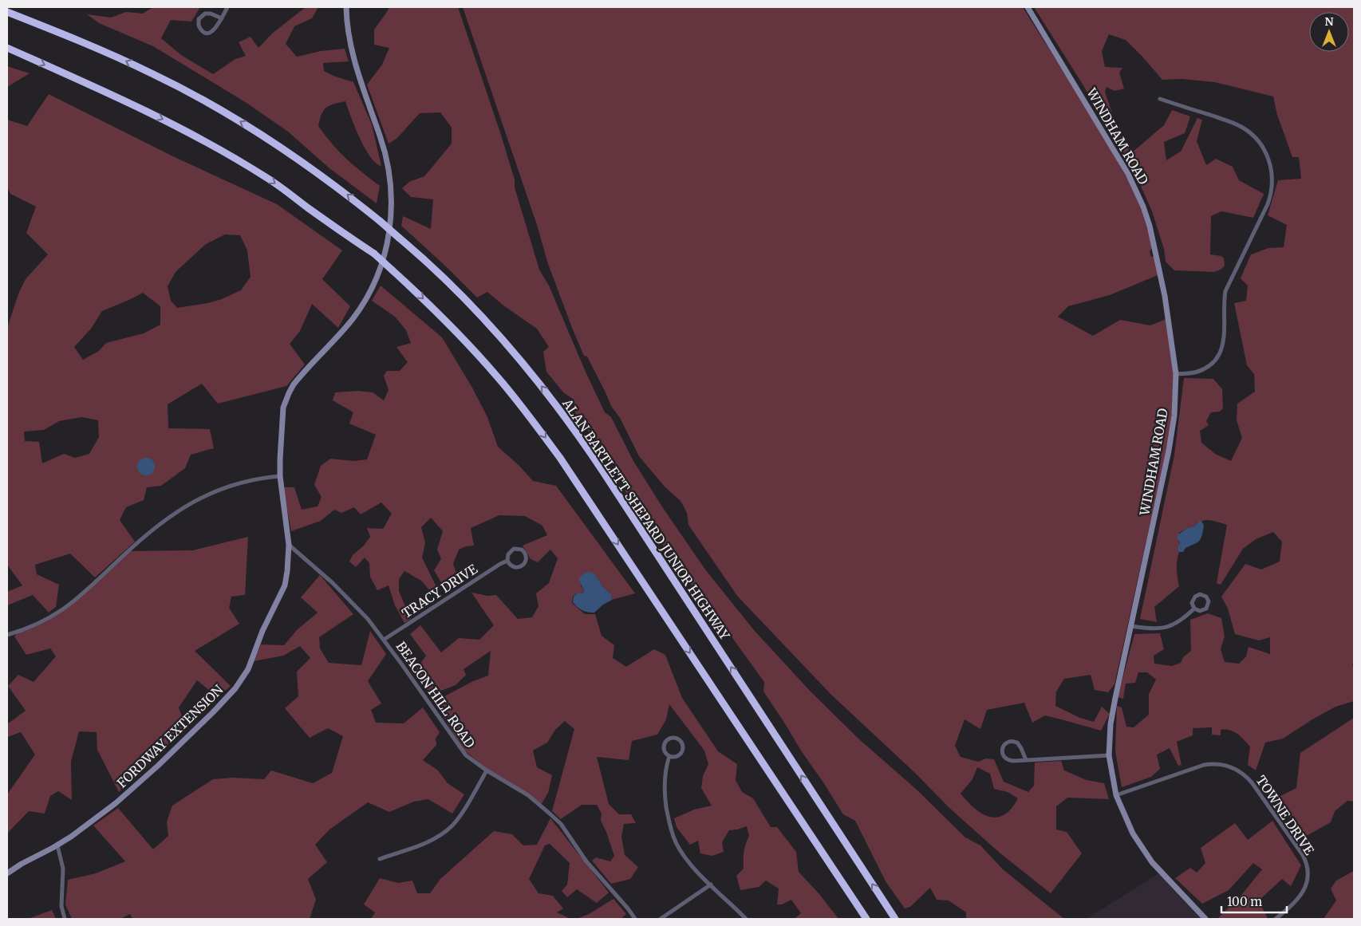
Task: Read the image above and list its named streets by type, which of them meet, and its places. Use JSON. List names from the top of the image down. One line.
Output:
{"streets":{"highway":["ALAN BARTLETT SHEPARD JUNIOR HIGHWAY"],"street":["WINDHAM ROAD","TRACY DRIVE","BEACON HILL ROAD","FORDWAY EXTENSION","TOWNE DRIVE"]},"crossings":[["WINDHAM ROAD","TOWNE DRIVE"],["TRACY DRIVE","BEACON HILL ROAD"],["BEACON HILL ROAD","FORDWAY EXTENSION"]],"scale_bar":"100 m","north":"top"}
